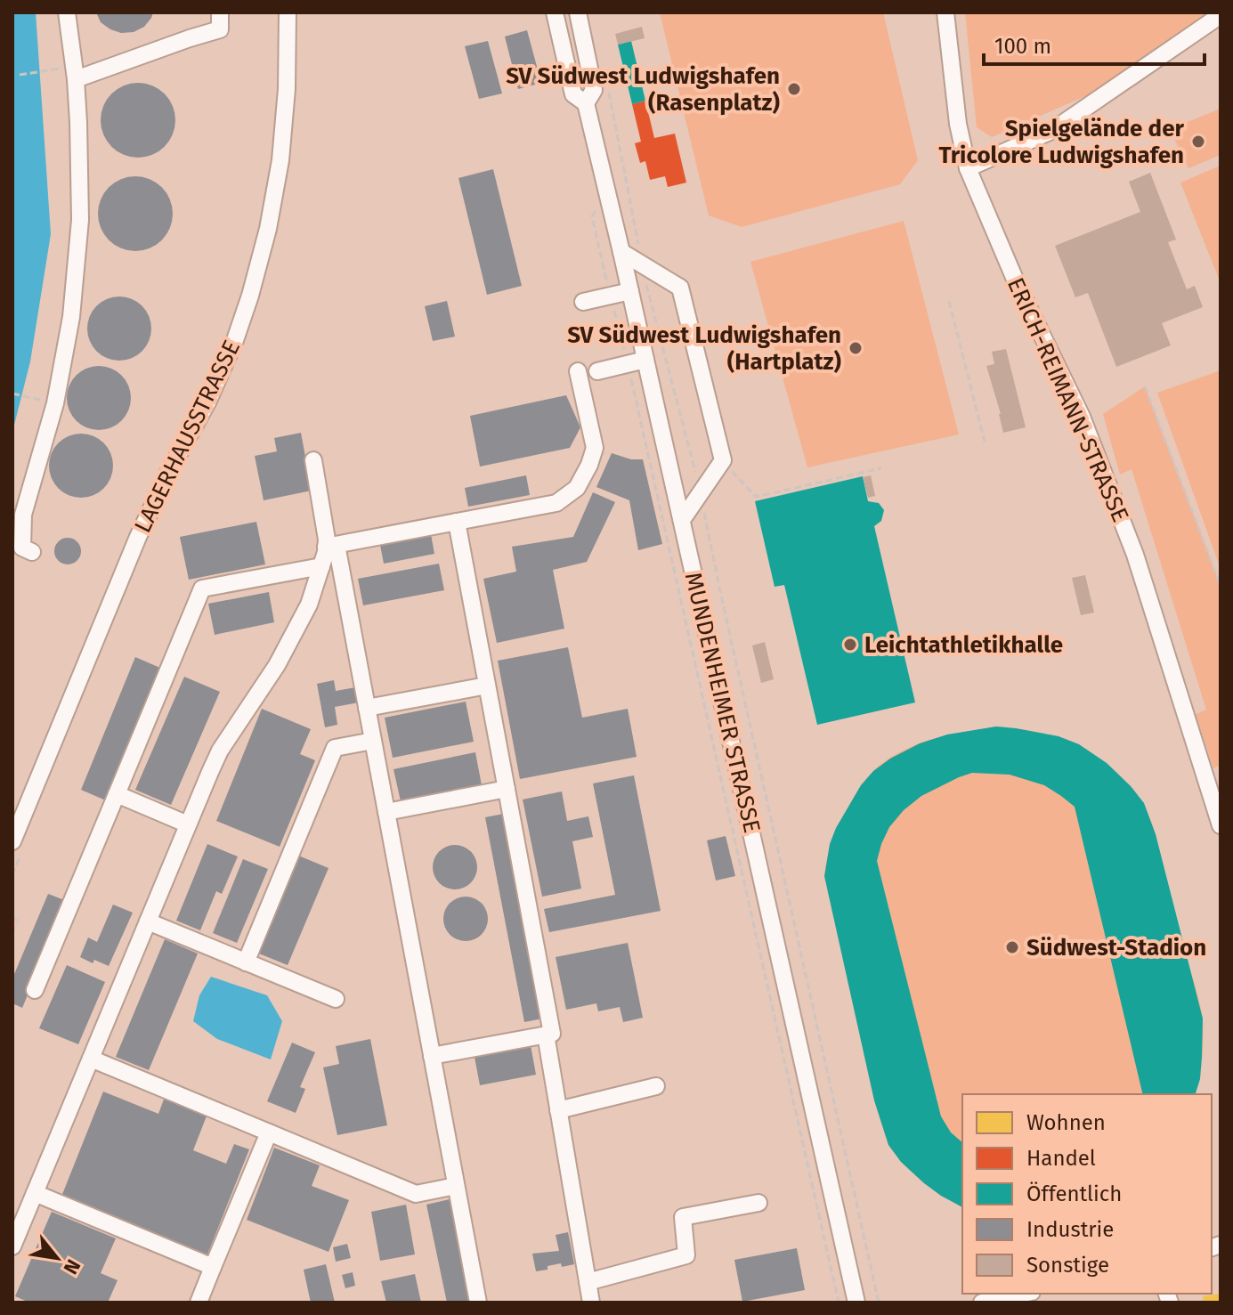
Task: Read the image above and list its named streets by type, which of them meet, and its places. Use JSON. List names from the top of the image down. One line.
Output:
{"streets":{"street":["ERICH-REIMANN-STRASSE","LAGERHAUSSTRASSE","MUNDENHEIMER STRASSE"]},"places":["SV Südwest Ludwigshafen (Rasenplatz)","Spielgelände der Tricolore Ludwigshafen","SV Südwest Ludwigshafen (Hartplatz)","Leichtathletikhalle","Südwest-Stadion"],"legend":["Wohnen","Handel","Öffentlich","Industrie","Sonstige"],"scale_bar":"100 m","north":"bottom right"}
